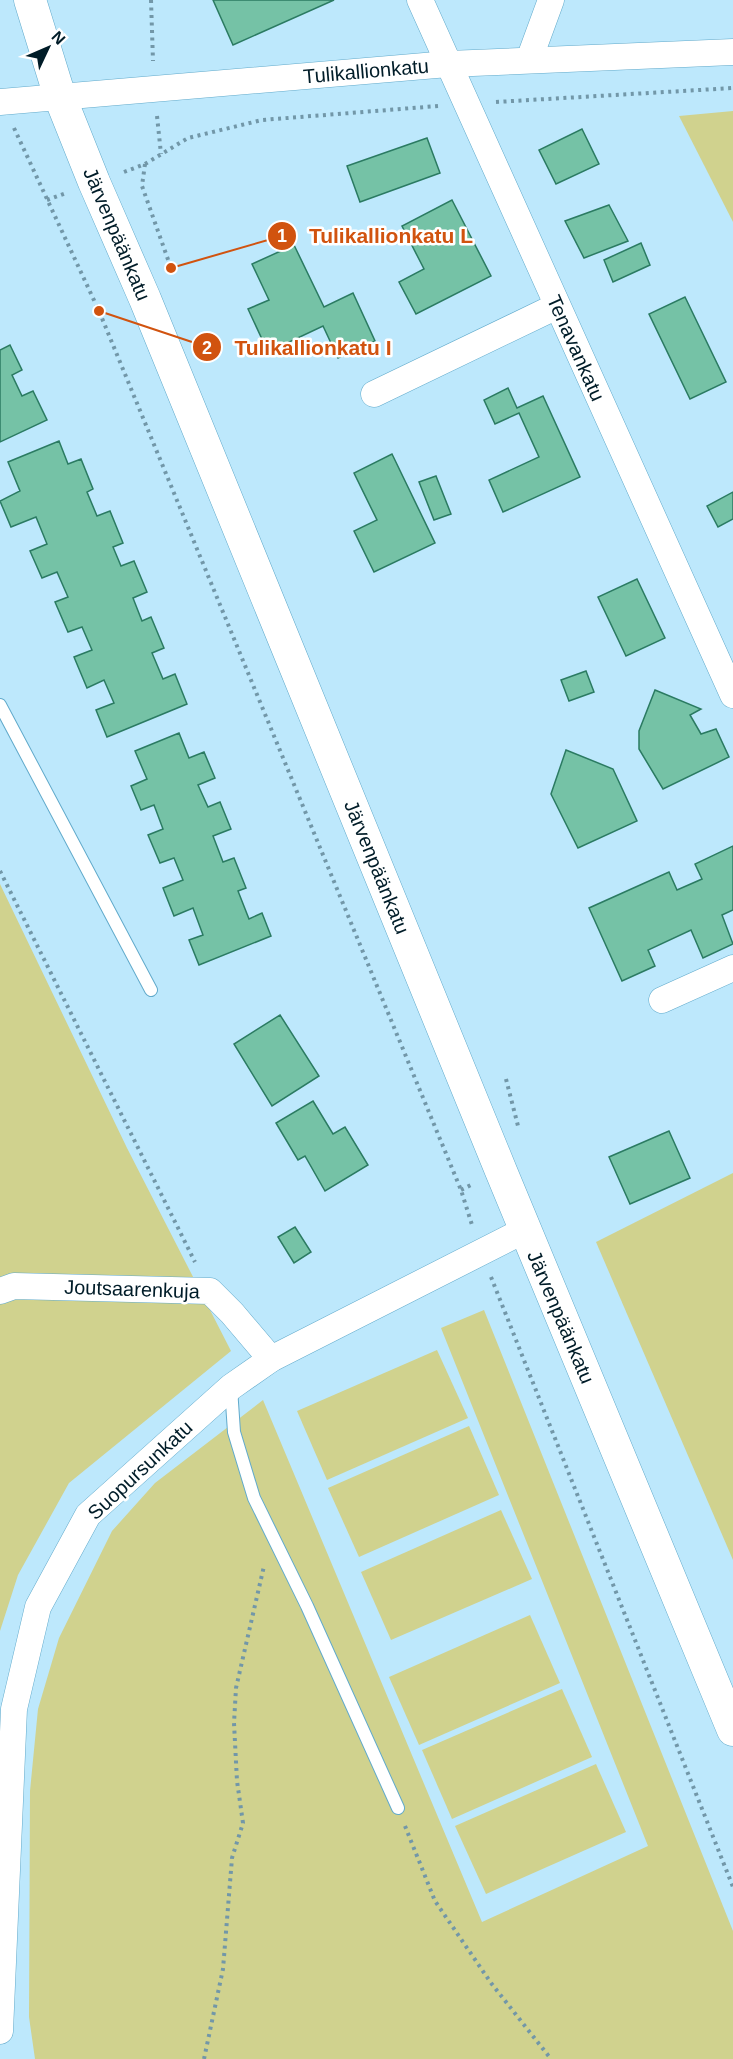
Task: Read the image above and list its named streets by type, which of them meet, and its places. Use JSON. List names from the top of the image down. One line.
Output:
{"streets":{"street":["Tulikallionkatu","Järvenpäänkatu","Tenavankatu","Joutsaarenkuja","Suopursunkatu"]},"crossings":[["Tulikallionkatu","Järvenpäänkatu"],["Tulikallionkatu","Tenavankatu"],["Järvenpäänkatu","Suopursunkatu"],["Joutsaarenkuja","Suopursunkatu"]],"places":["Tulikallionkatu L","Tulikallionkatu I"],"north":"top right"}
